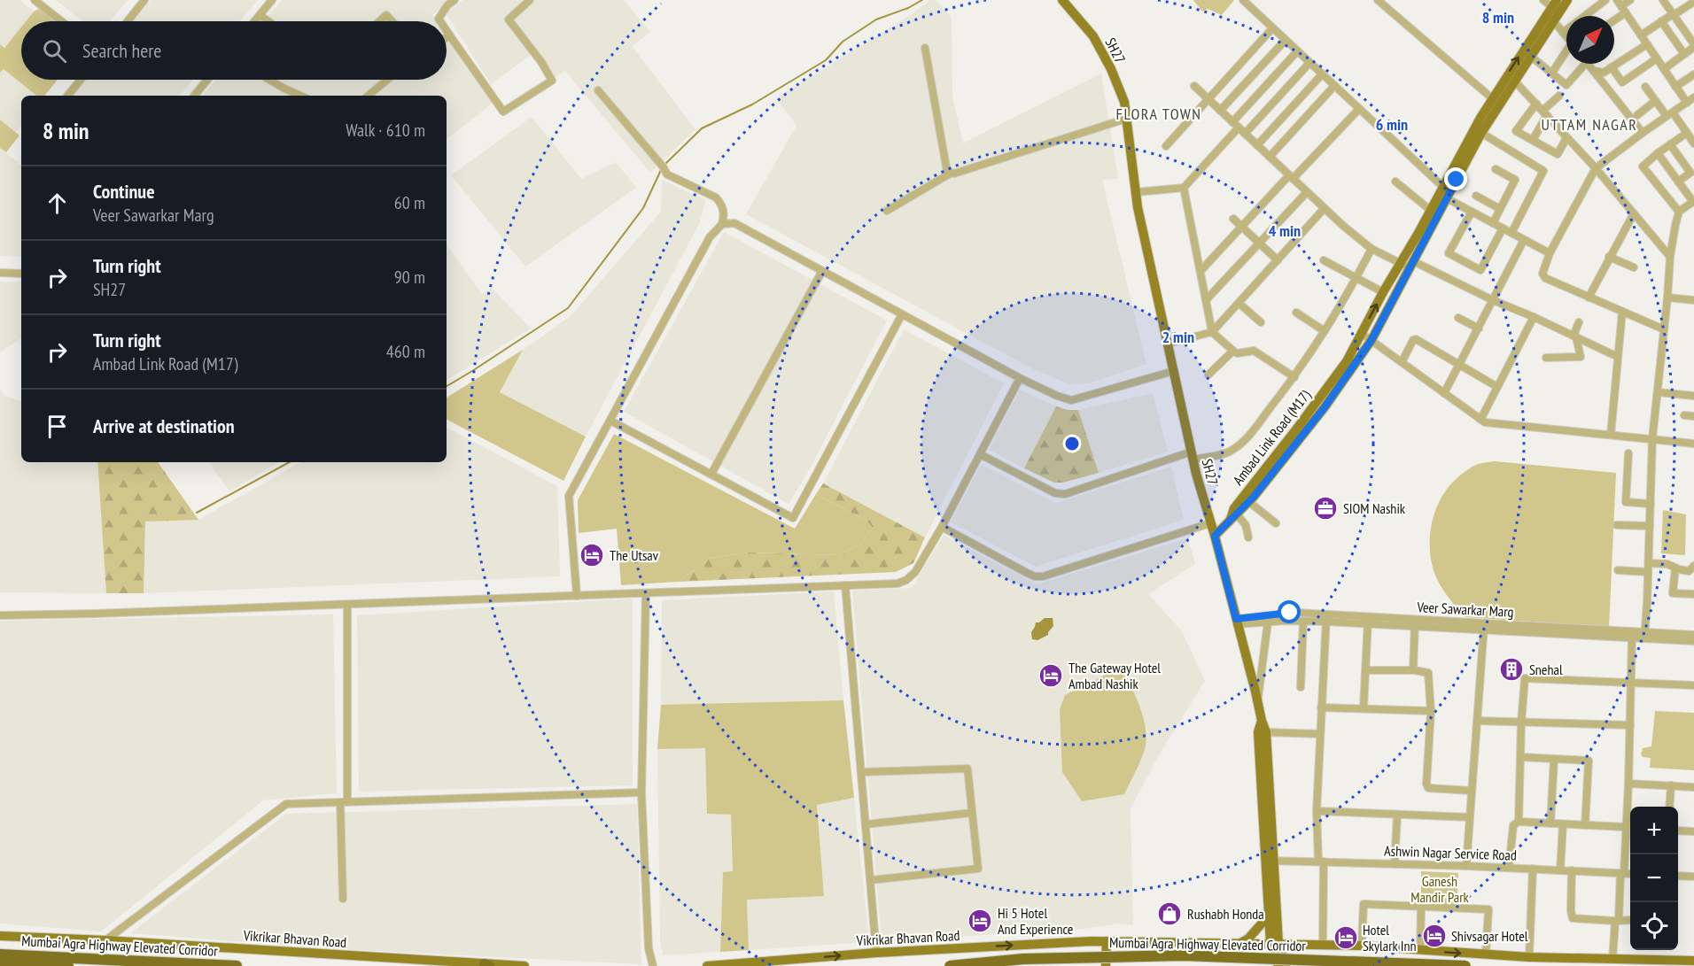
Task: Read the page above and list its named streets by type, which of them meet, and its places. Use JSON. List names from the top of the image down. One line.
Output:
{"streets":{"highway":["Mumbai Agra Highway Elevated Corridor"],"main road":["SH27","Ambad Link Road (M17)","Vikrikar Bhavan Road"],"street":["Veer Sawarkar Marg","Ashwin Nagar Service Road"]},"crossings":[["SH27","Veer Sawarkar Marg"],["SH27","Ashwin Nagar Service Road"],["SH27","Vikrikar Bhavan Road"]],"districts":["FLORA TOWN","UTTAM NAGAR"],"parks":["Ganesh Mandir Park"],"places":{"office":["SIOM Nashik"],"hotel":["The Utsav","The Gateway Hotel Ambad Nashik","Hi 5 Hotel And Experience","Shivsagar Hotel","Hotel Skylark Inn"],"building":["Snehal"],"shop":["Rushabh Honda"]},"north":"top right","page":{"search":"Search here","heading":["8 min","Walk · 610 m"],"list":[["Continue","Veer Sawarkar Marg","60 m"],["Turn right","SH27","90 m"],["Turn right","Ambad Link Road (M17)","460 m"],"Arrive at destination"],"map_buttons":["+","−"]},"rings":["8 min","6 min","4 min","2 min"]}
